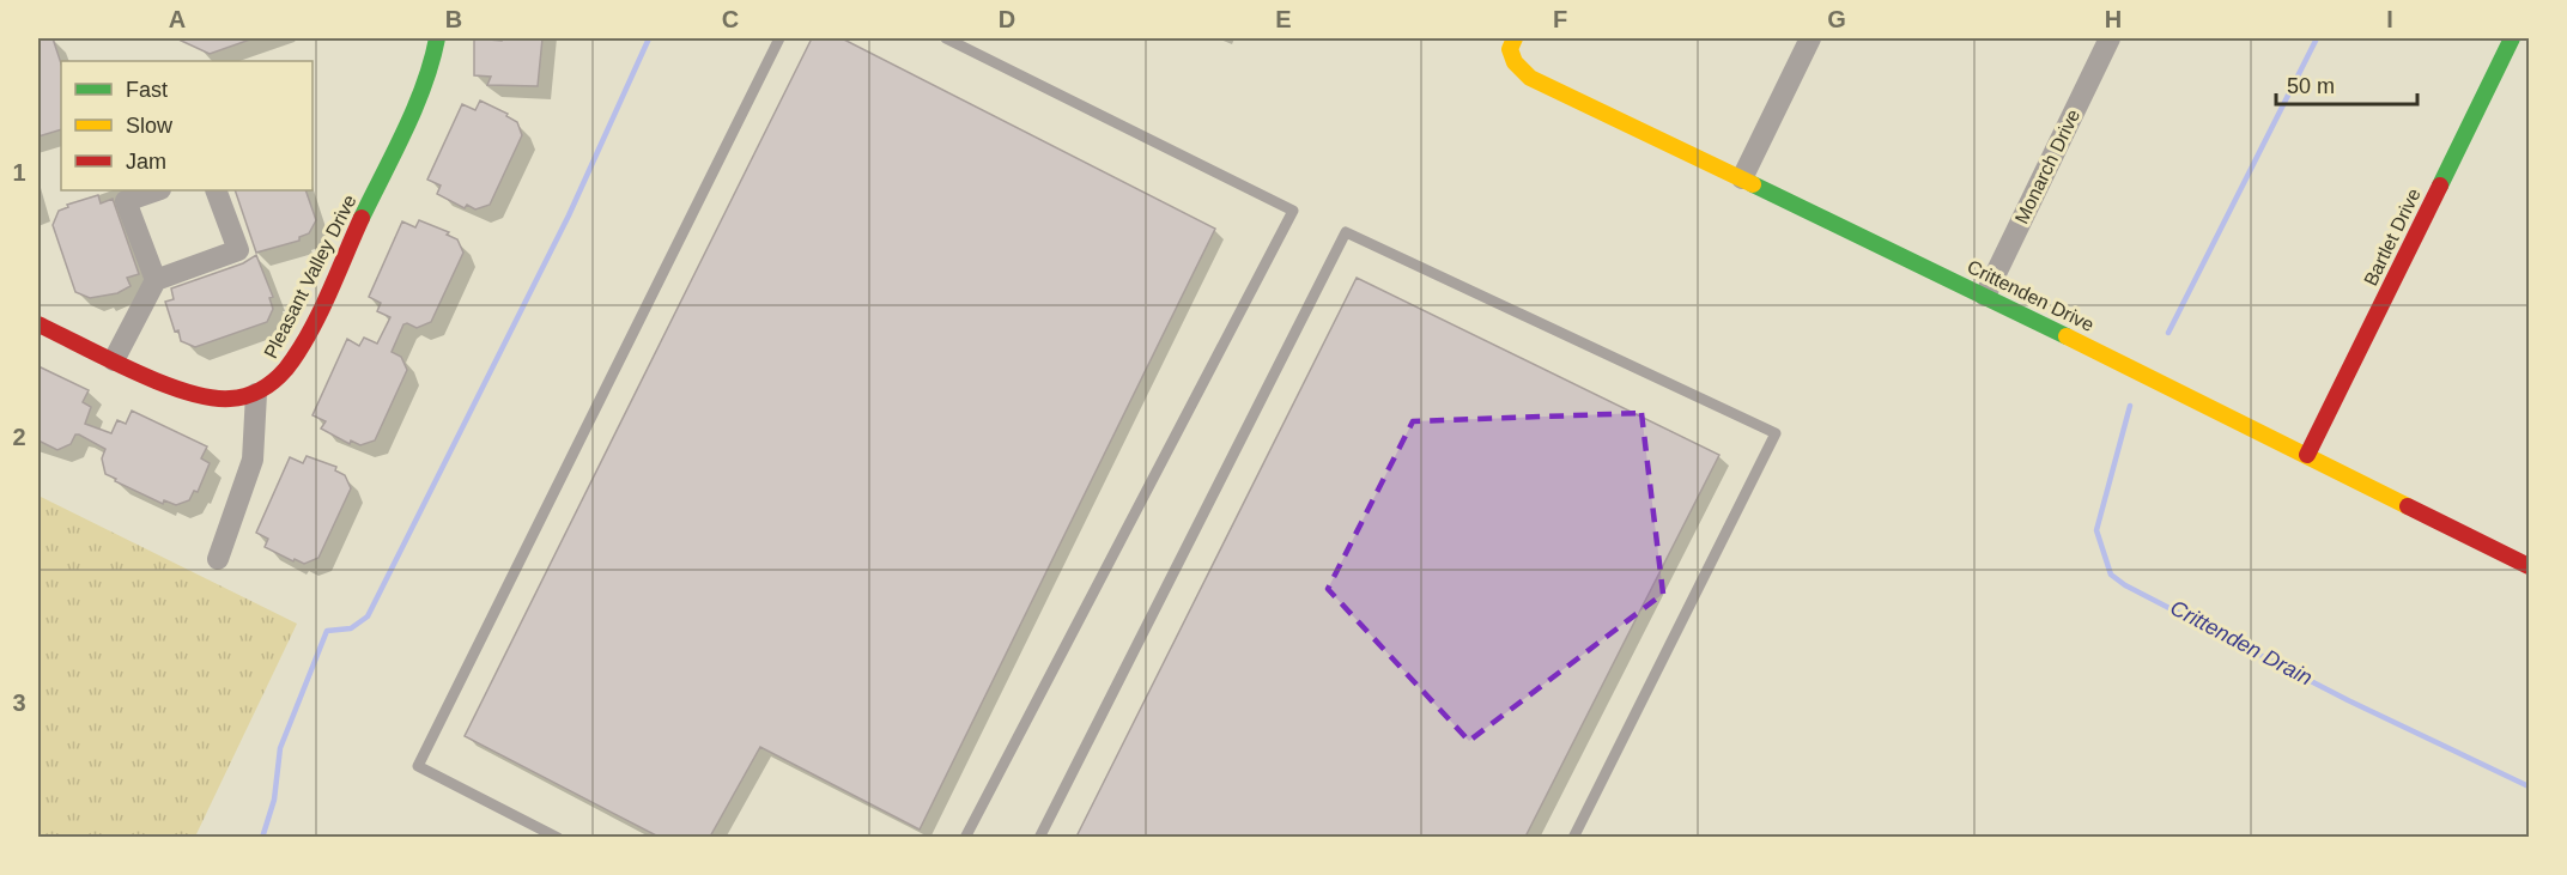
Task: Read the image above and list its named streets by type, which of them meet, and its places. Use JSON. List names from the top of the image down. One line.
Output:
{"streets":{"street":["Monarch Drive","Bartlet Drive","Pleasant Valley Drive","Crittenden Drive"]},"crossings":[["Monarch Drive","Crittenden Drive"],["Bartlet Drive","Crittenden Drive"]],"water":["Crittenden Drain"],"legend":["Fast","Slow","Jam"],"scale_bar":"50 m","grid":{"columns":["A","B","C","D","E","F","G","H","I"],"rows":["1","2","3"]}}
